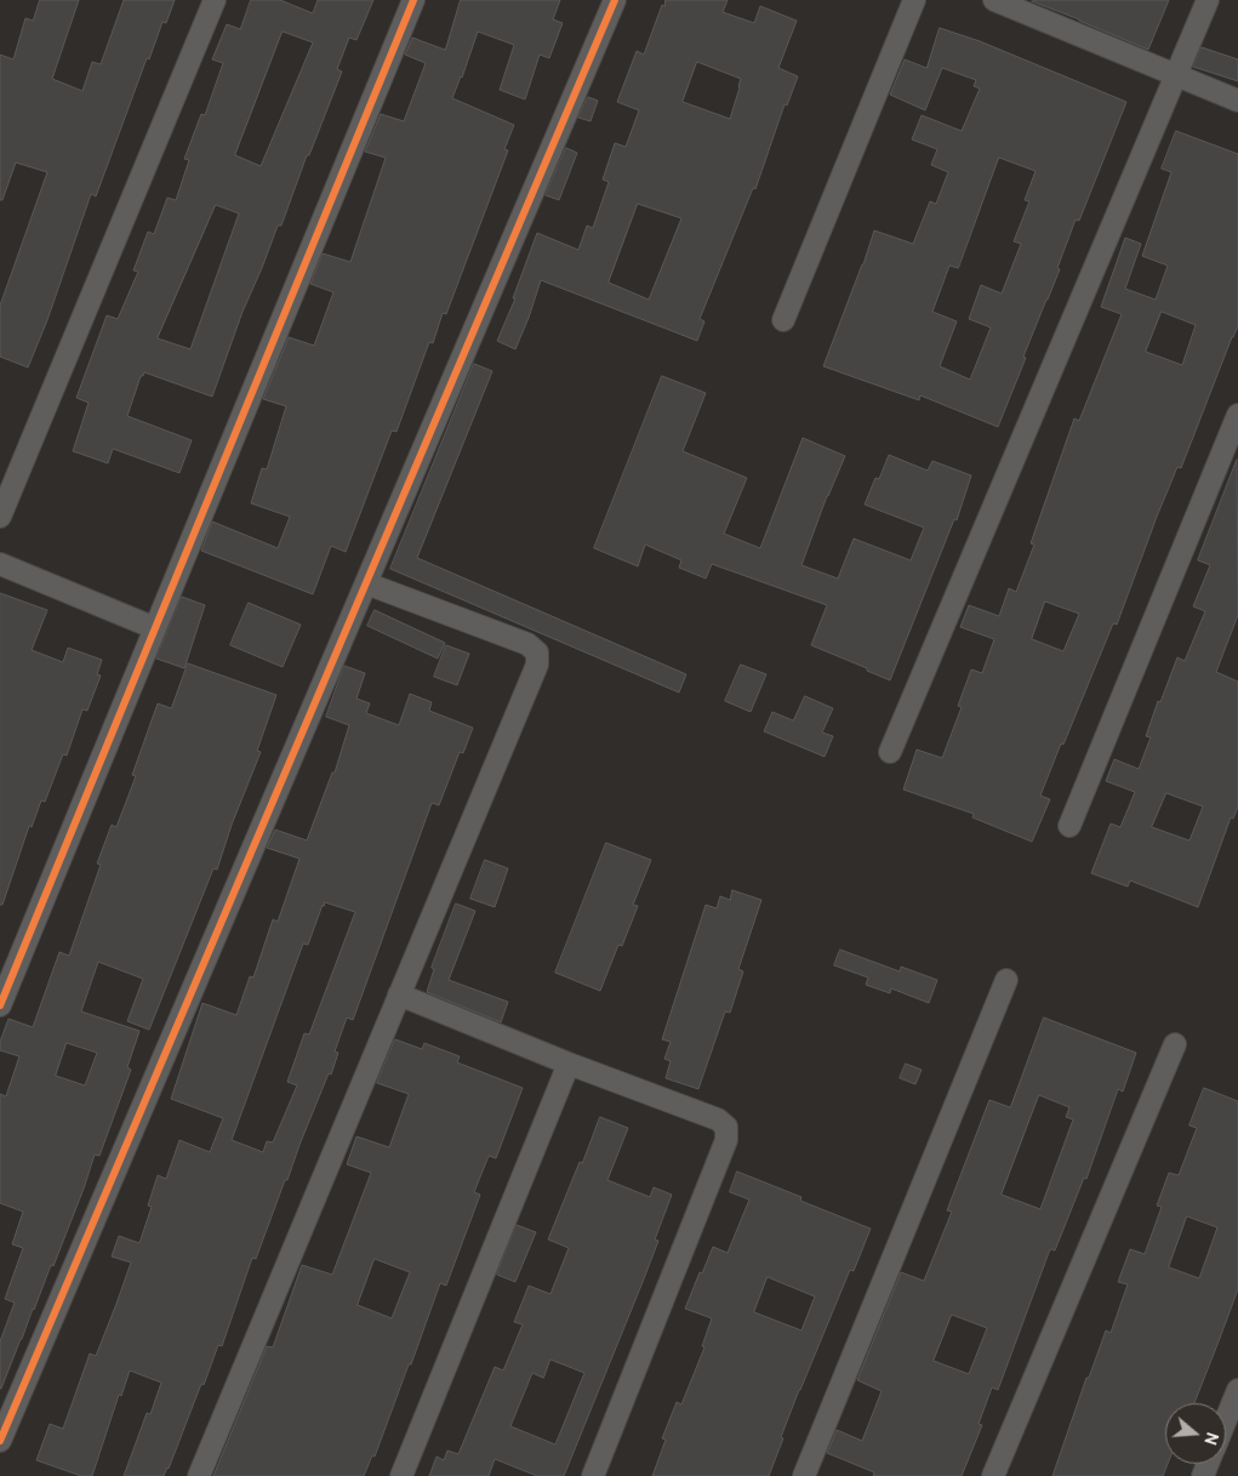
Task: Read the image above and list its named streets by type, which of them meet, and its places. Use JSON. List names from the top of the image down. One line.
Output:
{"north":"right"}
